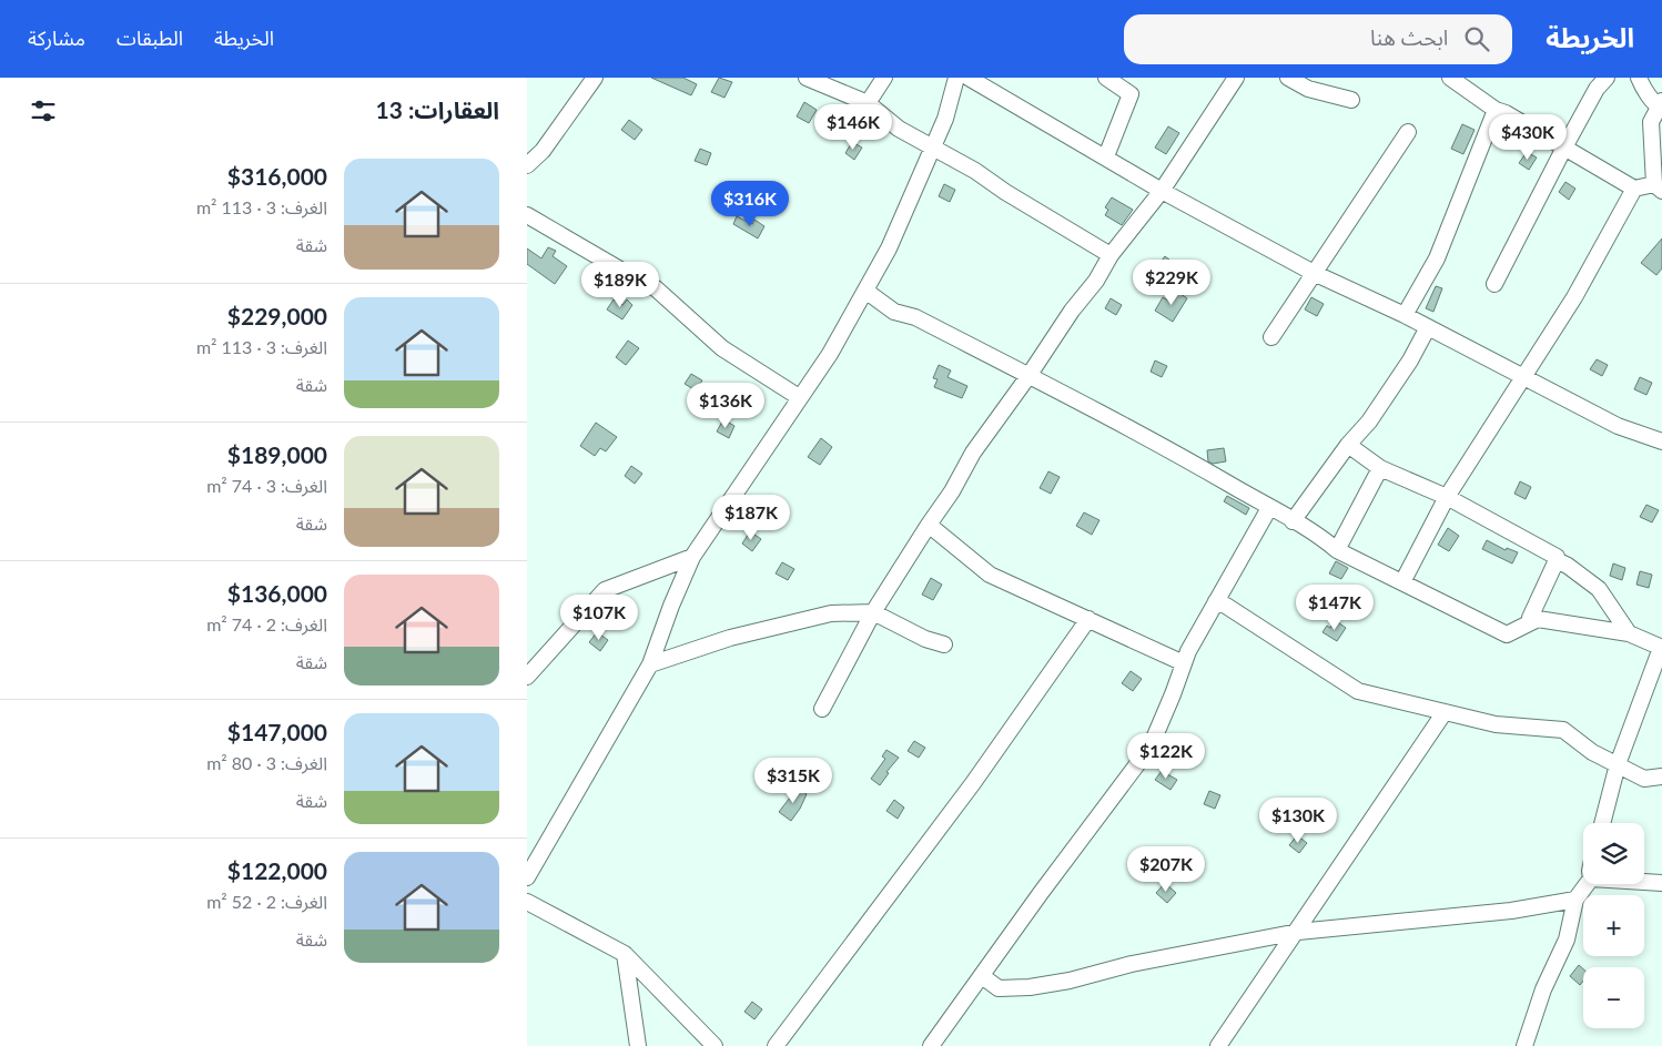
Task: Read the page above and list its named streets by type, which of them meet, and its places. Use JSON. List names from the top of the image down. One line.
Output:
{"page":{"header":"الخريطة","search":"ابحث هنا","nav":["الخريطة","الطبقات","مشاركة"],"heading":"العقارات: 13","price":["$146K","$430K","$316K","$229K","$189K","$136K","$187K","$147K","$107K","$122K","$315K","$130K","$207K"],"list":[{"name":"$316,000","note":"الغرف: 3 · 113 m² · شقة"},{"name":"$229,000","note":"الغرف: 3 · 113 m² · شقة"},{"name":"$189,000","note":"الغرف: 3 · 74 m² · شقة"},{"name":"$136,000","note":"الغرف: 2 · 74 m² · شقة"},{"name":"$147,000","note":"الغرف: 3 · 80 m² · شقة"},{"name":"$122,000","note":"الغرف: 2 · 52 m² · شقة"}],"map_buttons":["+","−"]}}
